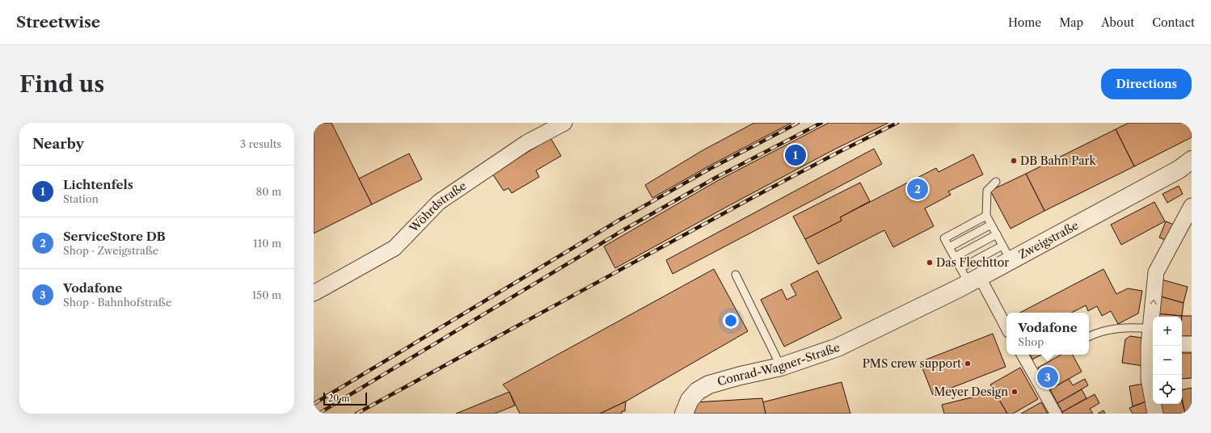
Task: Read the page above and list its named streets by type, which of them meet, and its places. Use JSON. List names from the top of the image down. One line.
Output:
{"streets":{"street":["Wöhrdstraße","Zweigstraße","Conrad-Wagner-Straße"]},"crossings":[["Zweigstraße","Conrad-Wagner-Straße"]],"places":["DB Bahn Park","Das Flechttor","PMS crew support","Meyer Design"],"scale_bar":"20 m","page":{"header":"Streetwise","nav":["Home","Map","About","Contact"],"buttons":"Directions","title":"Find us","heading":["Nearby","3 results"],"pins":["1","2","3"],"list":[{"mark":"1","name":"Lichtenfels","note":"Station","value":"80 m"},{"mark":"2","name":"ServiceStore DB","note":"Shop · Zweigstraße","value":"110 m"},{"mark":"3","name":"Vodafone","note":"Shop · Bahnhofstraße","value":"150 m"}],"popup":["Vodafone","Shop"],"map_buttons":["+","−"],"scale":"20 m"}}
